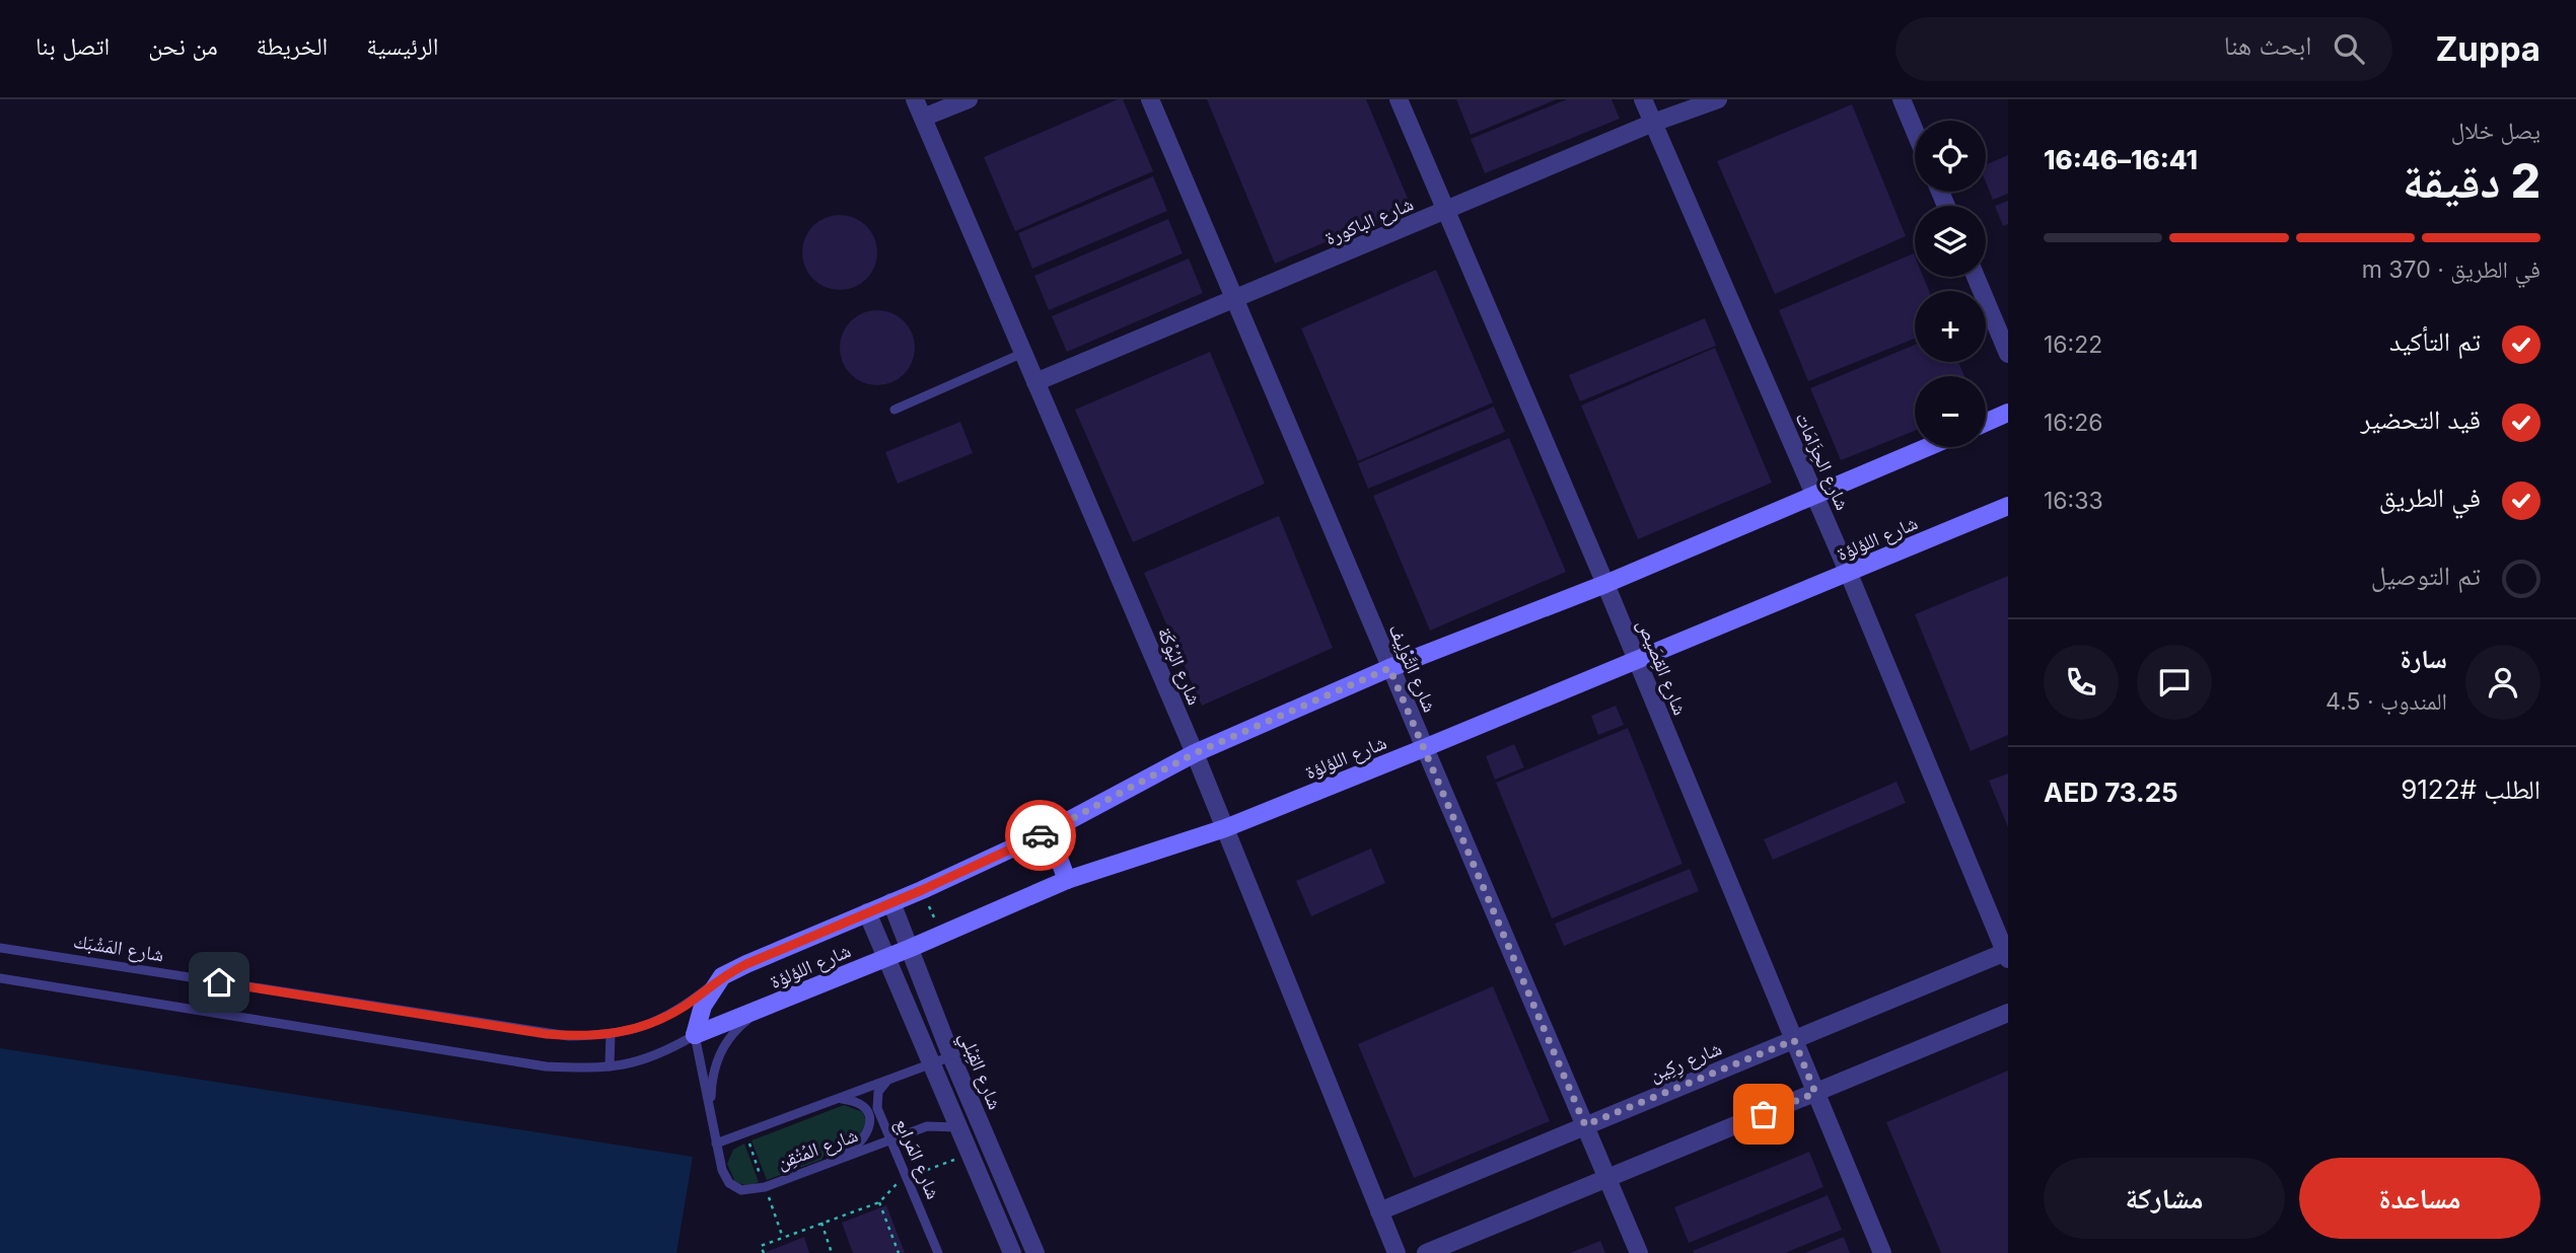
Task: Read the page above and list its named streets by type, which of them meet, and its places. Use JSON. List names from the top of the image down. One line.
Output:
{"streets":{"street":["شارع الباكورة","شارع الحِزَامَات","شارع اللؤلؤة","شارع البُوْكَة","شارع القِصَيص","شارع التَّوْلِيف","شارع رِكِين","شارع القِبْلي"],"lane":["شارع المَشْبَك","شارع المُتْقِن","شارع المَرابع"]},"crossings":[["شارع الباكورة","شارع الحِزَامَات"],["شارع الباكورة","شارع البُوْكَة"],["شارع الباكورة","شارع القِصَيص"],["شارع الباكورة","شارع التَّوْلِيف"],["شارع الحِزَامَات","شارع اللؤلؤة"],["شارع الحِزَامَات","شارع رِكِين"],["شارع اللؤلؤة","شارع البُوْكَة"],["شارع اللؤلؤة","شارع القِصَيص"],["شارع اللؤلؤة","شارع التَّوْلِيف"],["شارع اللؤلؤة","شارع المَشْبَك"],["شارع اللؤلؤة","شارع القِبْلي"],["شارع اللؤلؤة","شارع المُتْقِن"],["شارع البُوْكَة","شارع رِكِين"],["شارع القِصَيص","شارع رِكِين"],["شارع التَّوْلِيف","شارع رِكِين"],["شارع القِبْلي","شارع المُتْقِن"],["شارع المُتْقِن","شارع المَرابع"]],"page":{"header":"Zuppa","search":"ابحث هنا","nav":["الرئيسية","الخريطة","من نحن","اتصل بنا"],"heading":["2 دقيقة","يصل خلال","16:41–16:46"],"panel":["سارة","المندوب · 4.5","الطلب #9122","AED 73.25"],"map_buttons":["+","−"],"bar":"في الطريق · 370 m","list":[["تم التأكيد","16:22"],["قيد التحضير","16:26"],["في الطريق","16:33"],"تم التوصيل"],"buttons":["مساعدة","مشاركة"]}}
